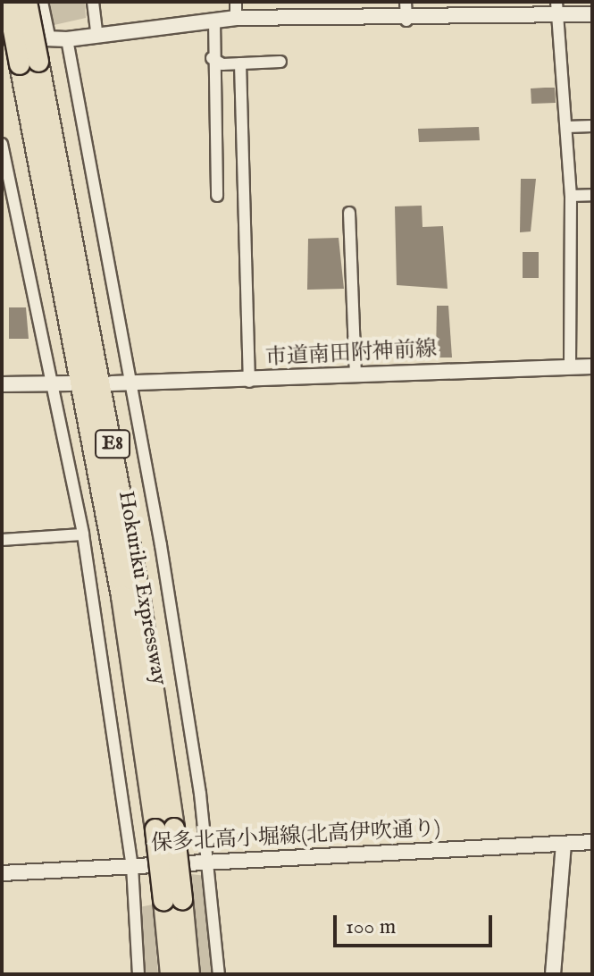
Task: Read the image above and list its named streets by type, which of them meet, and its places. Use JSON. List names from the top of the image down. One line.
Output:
{"streets":{"highway":["E8","Hokuriku Expressway"],"street":["市道南田附神前線","保多北高小堀線(北高伊吹通り)"]},"scale_bar":"100 m"}
